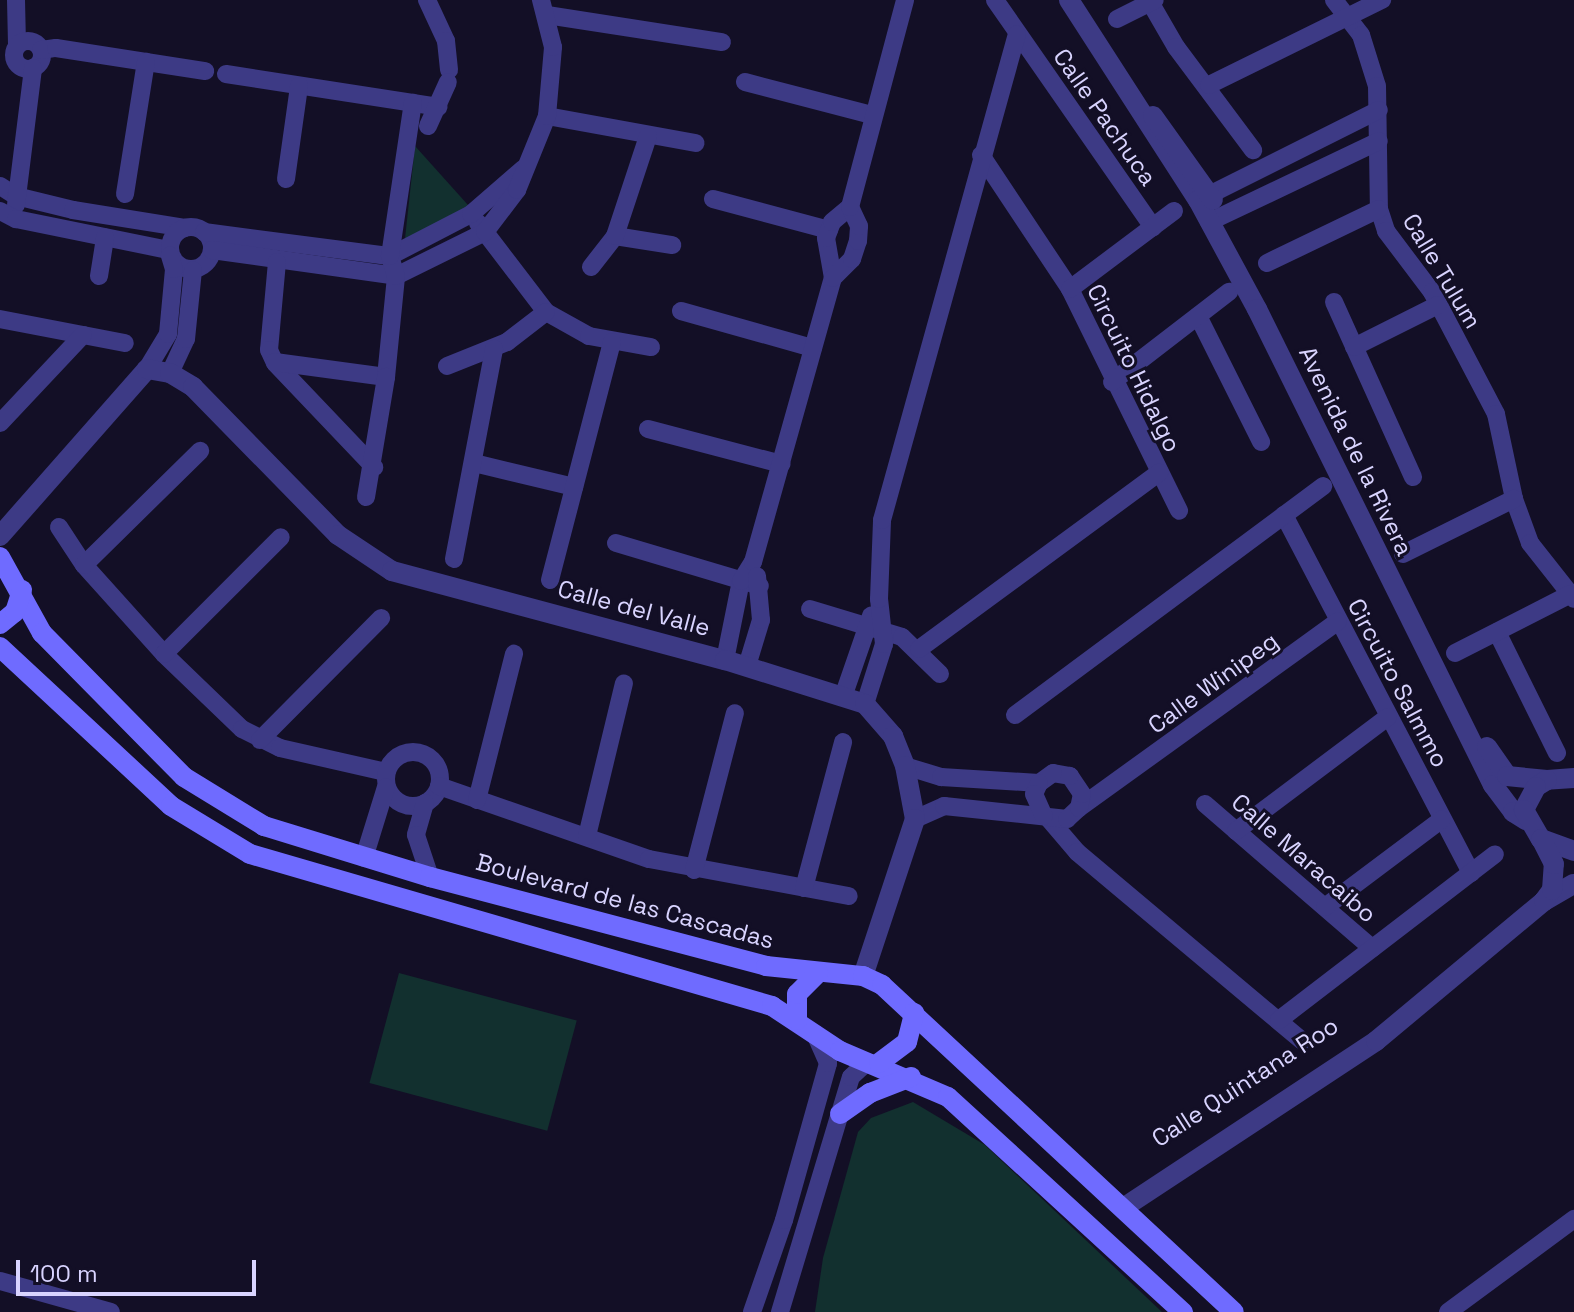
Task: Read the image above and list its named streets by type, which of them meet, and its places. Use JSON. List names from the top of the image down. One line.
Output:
{"streets":{"main road":["Boulevard de las Cascadas"],"street":["Calle Pachuca","Calle Tulum","Circuito Hidalgo","Avenida de la Rivera","Calle del Valle","Calle Winipeg","Circuito Salmmo","Calle Maracaibo","Calle Quintana Roo"]},"crossings":[["Calle del Valle","Boulevard de las Cascadas"],["Calle Winipeg","Circuito Salmmo"],["Boulevard de las Cascadas","Calle Quintana Roo"]],"scale_bar":"100 m"}
